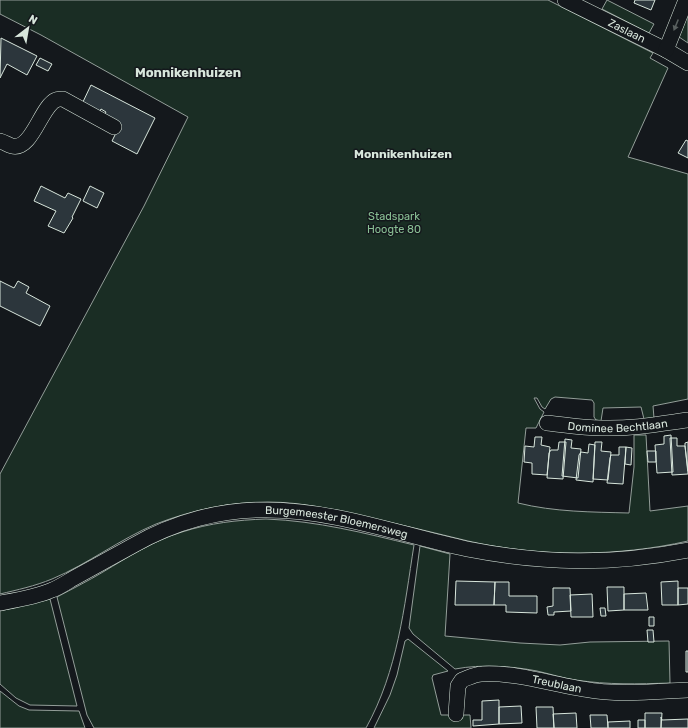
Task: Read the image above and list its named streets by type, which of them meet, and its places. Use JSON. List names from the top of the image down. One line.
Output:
{"streets":{"street":["Zaslaan","Dominee Bechtlaan","Burgemeester Bloemersweg","Treublaan"]},"districts":["Monnikenhuizen","Monnikenhuizen"],"parks":["Stadspark Hoogte 80"],"north":"top right"}
